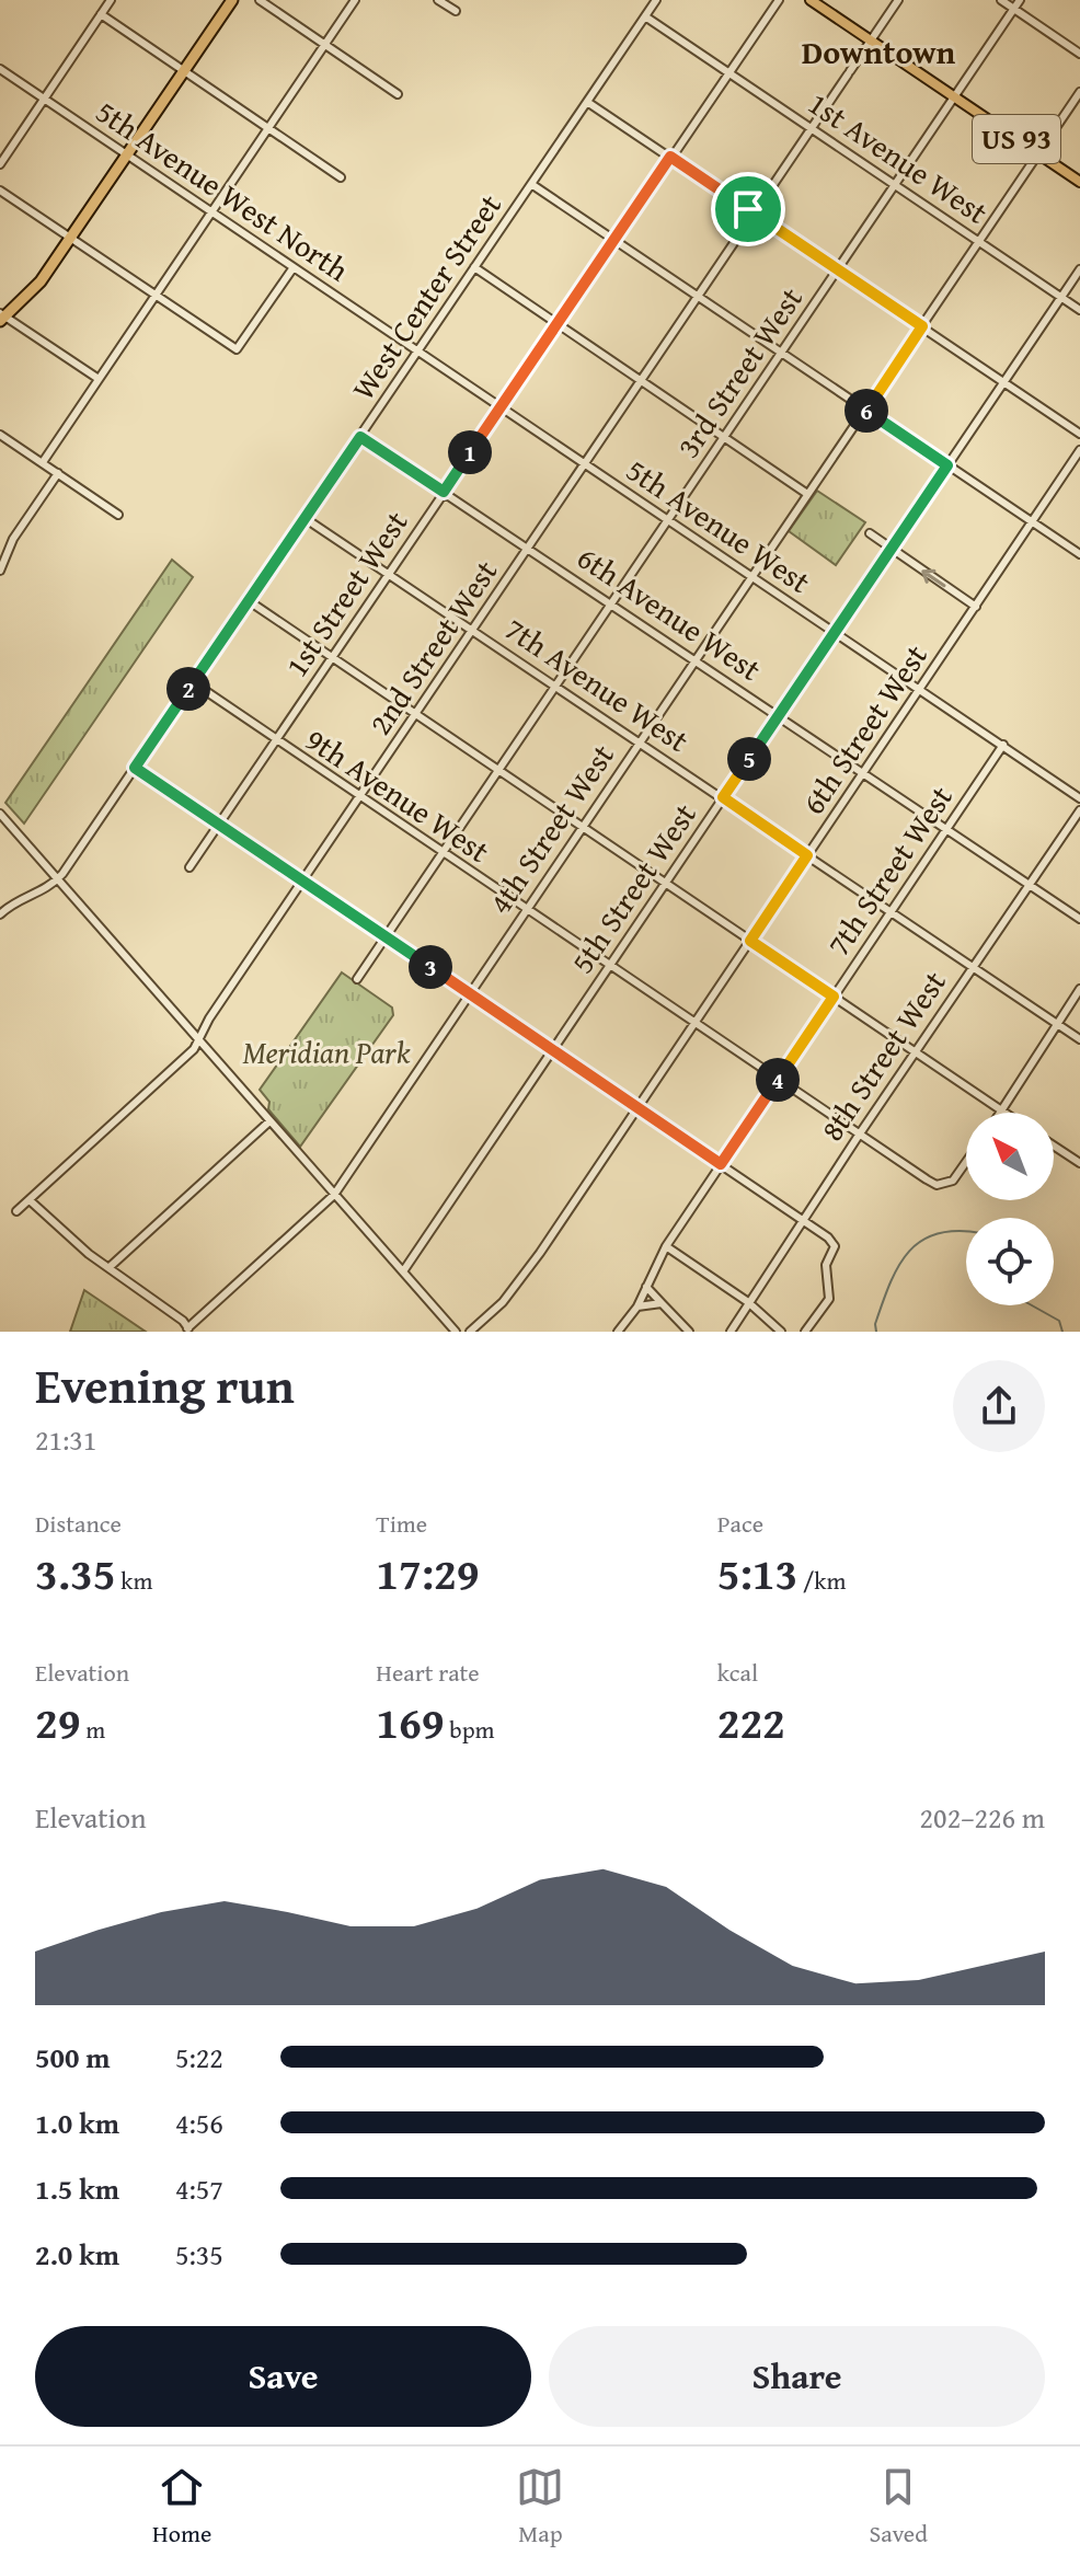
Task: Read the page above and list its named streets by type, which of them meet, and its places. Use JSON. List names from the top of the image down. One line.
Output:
{"streets":{"main road":["US 93"],"street":["1st Avenue West","5th Avenue West North","West Center Street","3rd Street West","5th Avenue West","1st Street West","6th Avenue West","2nd Street West","7th Avenue West","6th Street West","9th Avenue West","4th Street West","7th Street West","5th Street West","8th Street West"]},"crossings":[["US 93","3rd Street West"],["US 93","2nd Street West"],["US 93","4th Street West"],["1st Avenue West","West Center Street"],["1st Avenue West","3rd Street West"],["1st Avenue West","1st Street West"],["1st Avenue West","2nd Street West"],["1st Avenue West","4th Street West"],["1st Avenue West","5th Street West"],["5th Avenue West North","West Center Street"],["5th Avenue West North","5th Avenue West"],["West Center Street","5th Avenue West"],["West Center Street","6th Avenue West"],["West Center Street","7th Avenue West"],["West Center Street","9th Avenue West"],["3rd Street West","5th Avenue West"],["3rd Street West","6th Avenue West"],["3rd Street West","7th Avenue West"],["3rd Street West","9th Avenue West"],["5th Avenue West","1st Street West"],["5th Avenue West","2nd Street West"],["5th Avenue West","6th Street West"],["5th Avenue West","4th Street West"],["5th Avenue West","7th Street West"],["5th Avenue West","5th Street West"],["1st Street West","6th Avenue West"],["1st Street West","7th Avenue West"],["1st Street West","9th Avenue West"],["6th Avenue West","2nd Street West"],["6th Avenue West","6th Street West"],["6th Avenue West","4th Street West"],["6th Avenue West","7th Street West"],["6th Avenue West","5th Street West"],["6th Avenue West","8th Street West"],["2nd Street West","7th Avenue West"],["2nd Street West","9th Avenue West"],["7th Avenue West","6th Street West"],["7th Avenue West","4th Street West"],["7th Avenue West","7th Street West"],["7th Avenue West","5th Street West"],["7th Avenue West","8th Street West"],["6th Street West","9th Avenue West"],["9th Avenue West","4th Street West"],["9th Avenue West","7th Street West"],["9th Avenue West","5th Street West"],["9th Avenue West","8th Street West"]],"districts":["Downtown"],"parks":["Meridian Park"],"north":"top left","page":{"pins":["6","1","2","5","3","4"],"heading":["Evening run","21:31"],"stats":[["Distance","3.35 km"],["Time","17:29"],["Pace","5:13 /km"],["Elevation","29 m"],["Heart rate","169 bpm"],["kcal","222"]],"chart":["Elevation","202–226 m"],"list":[{"name":"500 m","note":"5:22"},{"name":"1.0 km","note":"4:56"},{"name":"1.5 km","note":"4:57"},{"name":"2.0 km","note":"5:35"}],"buttons":["Save","Share"],"tabs":["Home","Map","Saved"]}}
